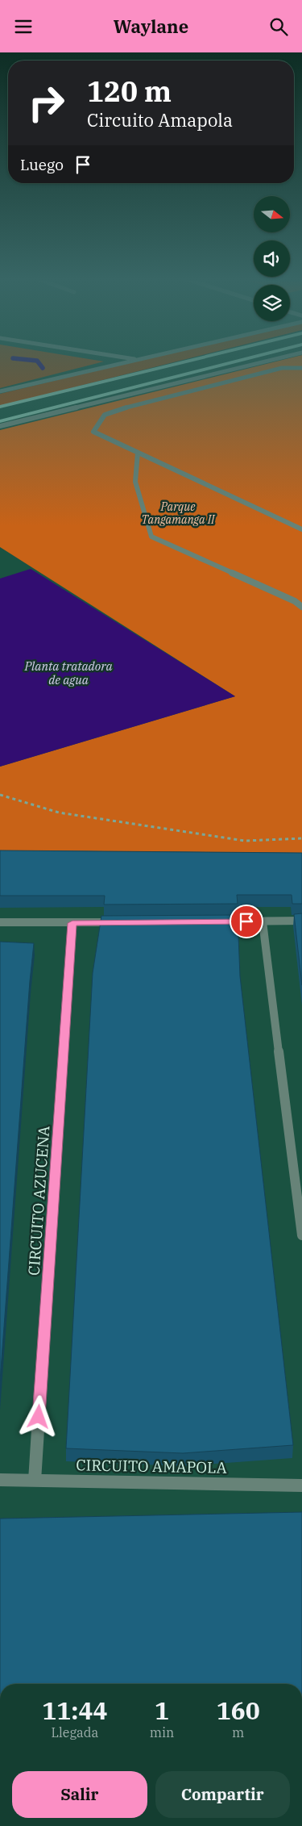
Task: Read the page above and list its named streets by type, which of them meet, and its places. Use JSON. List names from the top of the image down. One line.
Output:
{"streets":{"street":["CIRCUITO AZUCENA","CIRCUITO AMAPOLA"]},"crossings":[["CIRCUITO AZUCENA","CIRCUITO AMAPOLA"]],"water":["Planta tratadora de agua"],"parks":["Parque Tangamanga II"],"north":"right","page":{"header":"Waylane","turn":["120 m","Circuito Amapola"],"then":"Luego","eta":["11:44","Llegada","1","min","160","m"],"buttons":["Salir","Compartir"]}}
